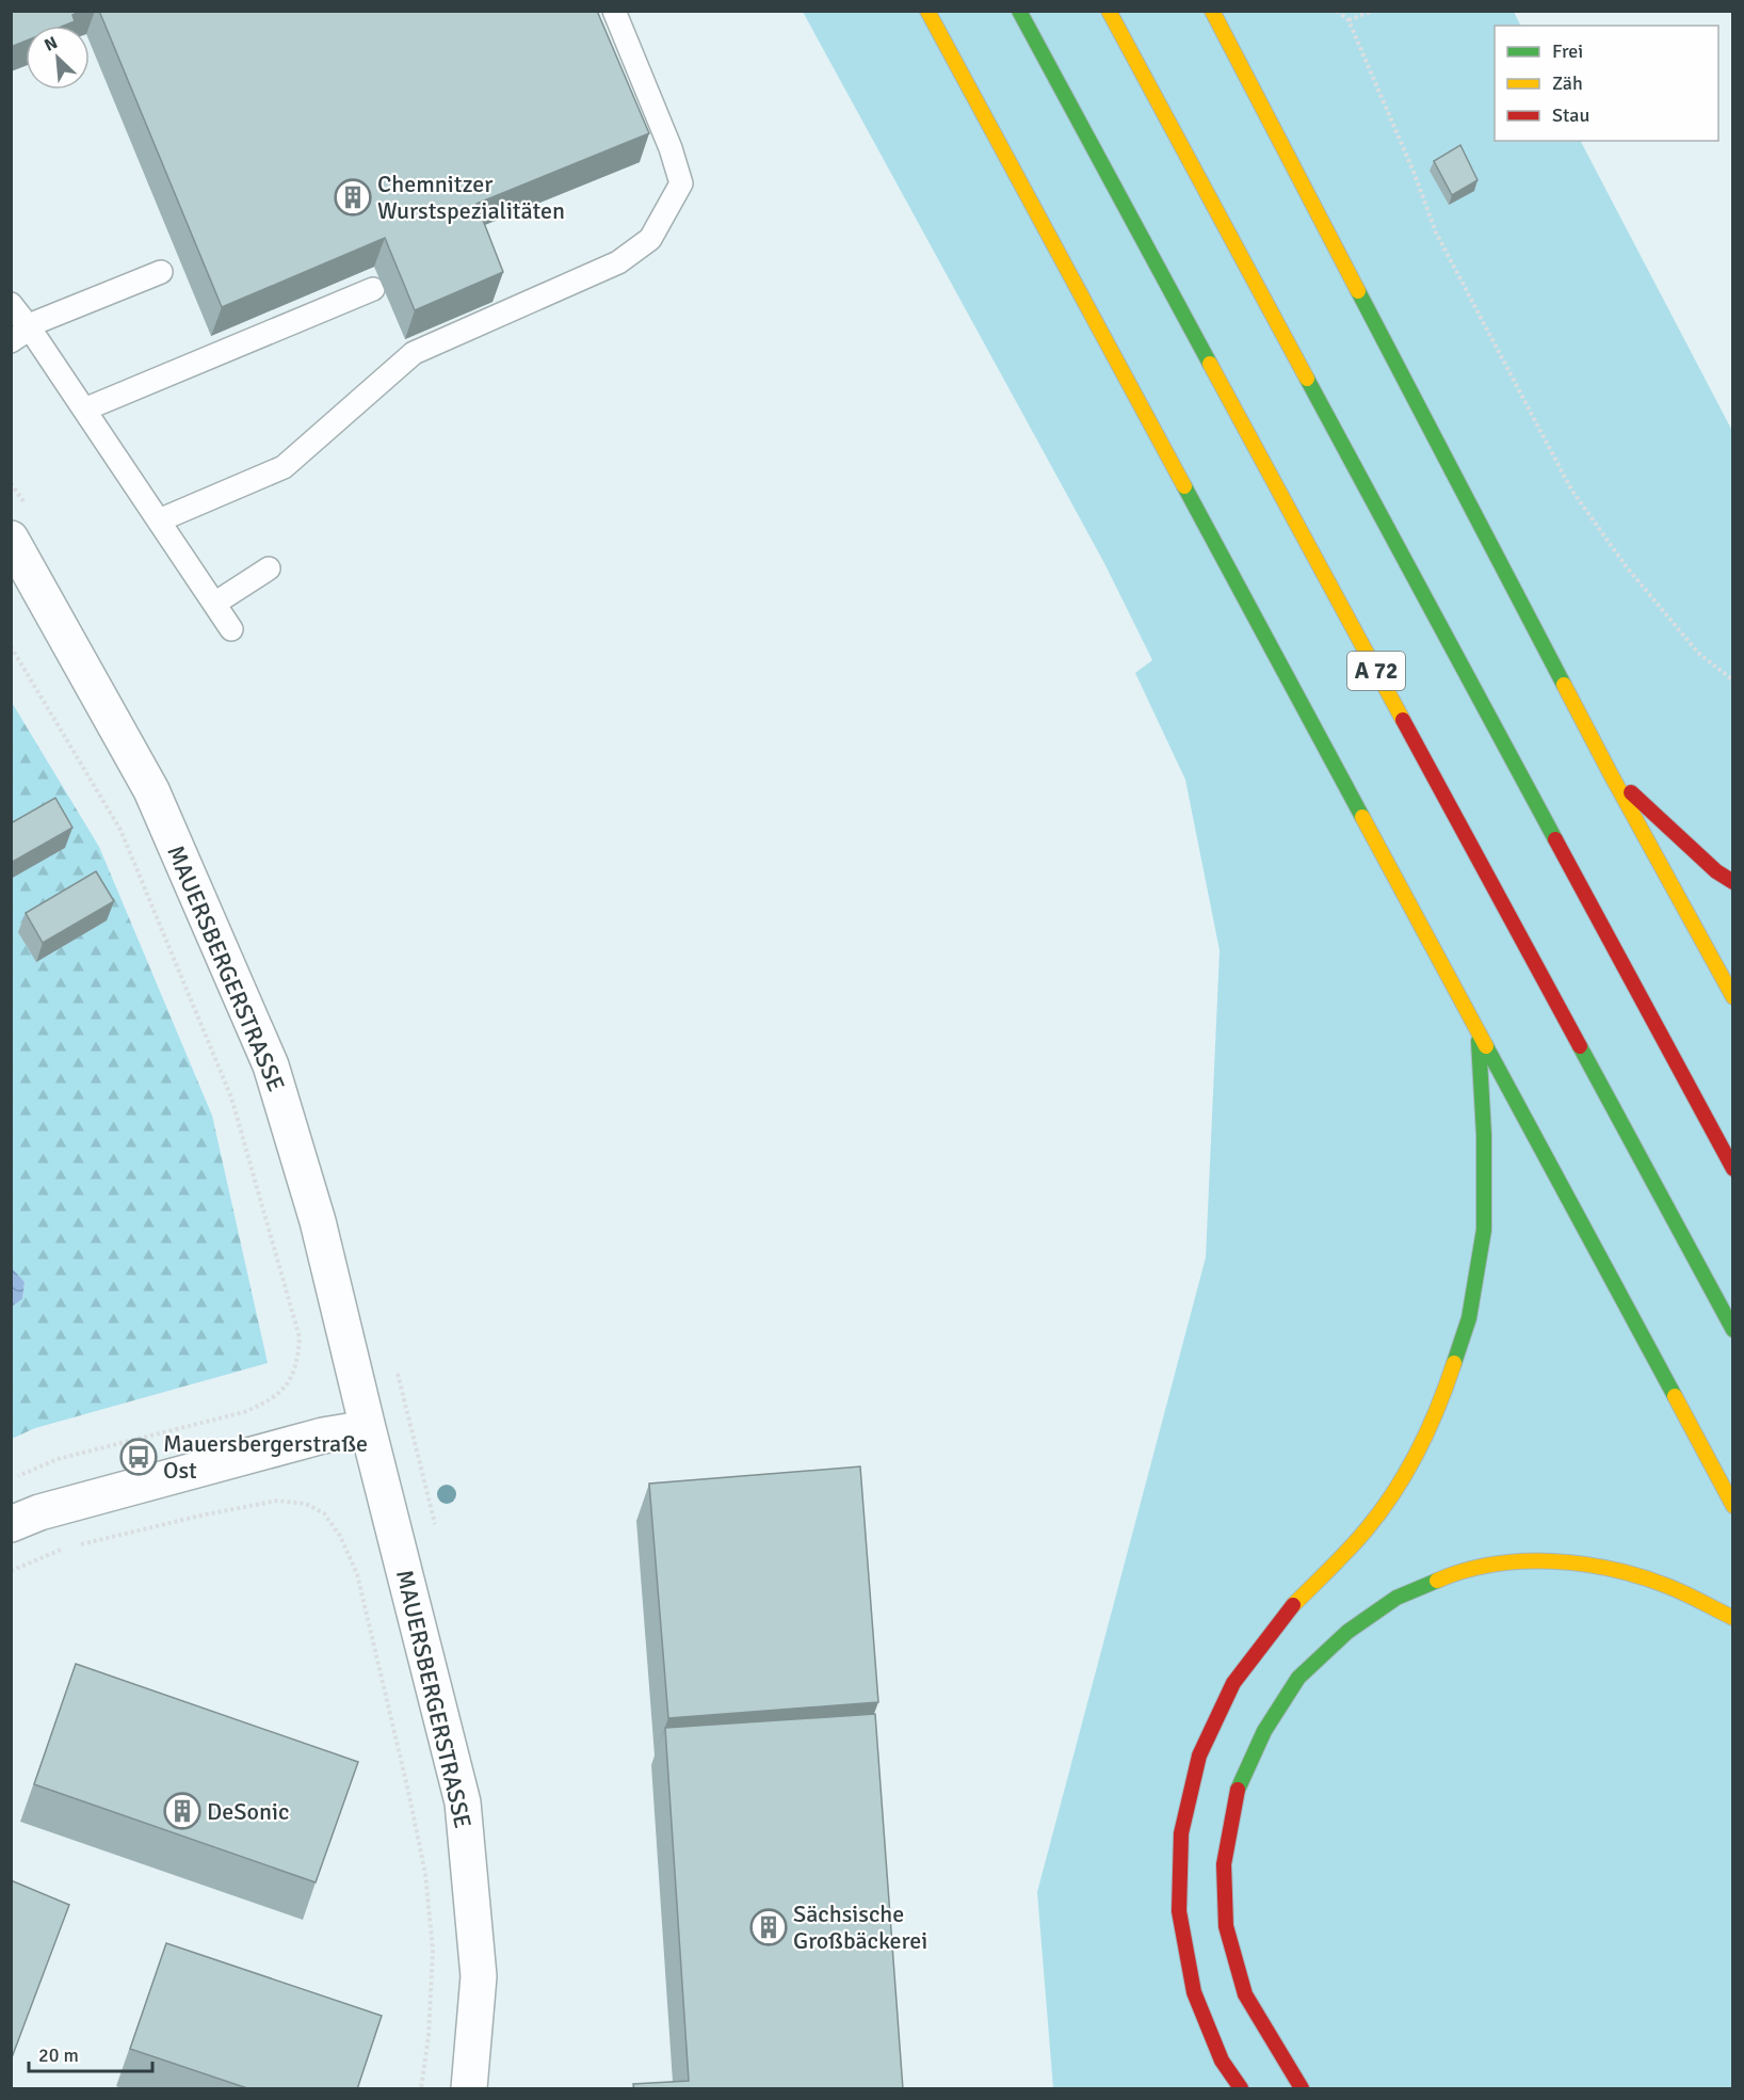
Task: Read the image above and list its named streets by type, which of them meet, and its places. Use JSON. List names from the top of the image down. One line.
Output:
{"streets":{"highway":["A 72"],"street":["MAUERSBERGERSTRASSE"]},"places":{"building":["Chemnitzer Wurstspezialitäten","DeSonic","Sächsische Großbäckerei"],"bus stop":["Mauersbergerstraße Ost"]},"legend":["Frei","Zäh","Stau"],"scale_bar":"20 m","north":"top left"}
